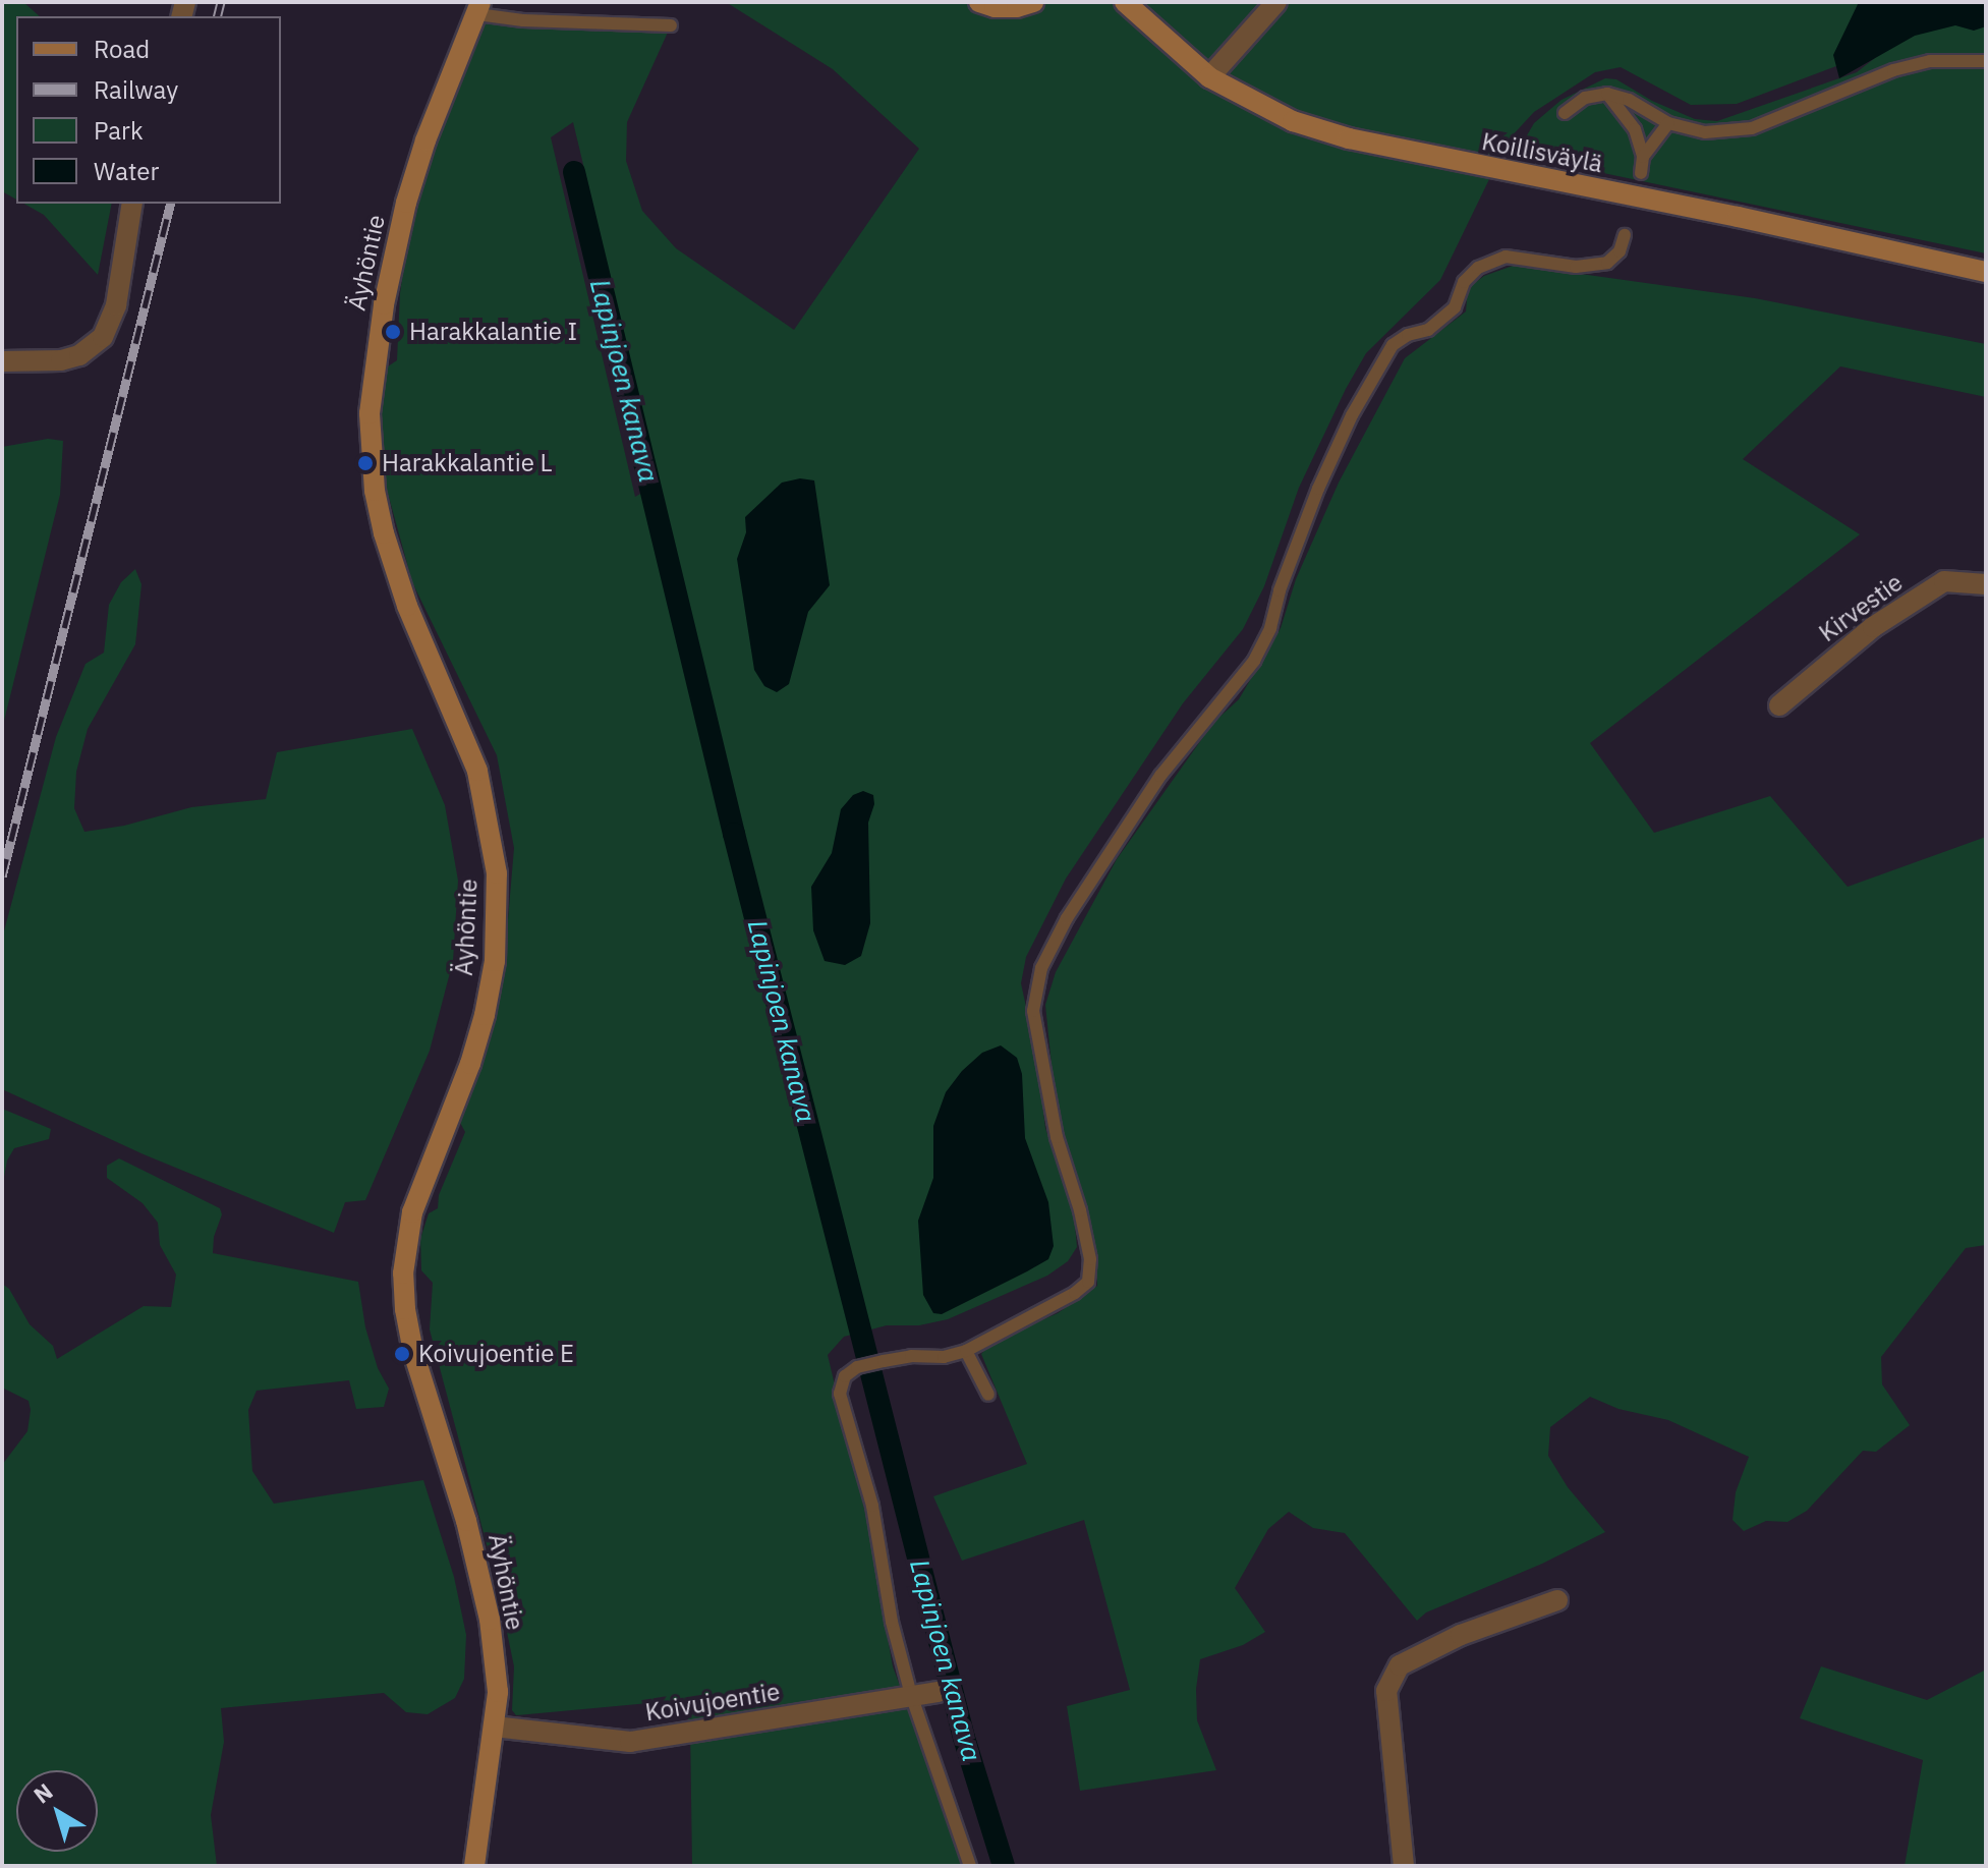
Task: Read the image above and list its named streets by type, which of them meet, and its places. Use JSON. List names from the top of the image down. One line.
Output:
{"streets":{"main road":["Koillisväylä","Äyhöntie"],"street":["Kirvestie","Koivujoentie"]},"crossings":[["Äyhöntie","Koivujoentie"]],"water":["Lapinjoen kanava"],"places":["Harakkalantie I","Harakkalantie L","Koivujoentie E"],"legend":["Road","Railway","Park","Water"],"north":"top left"}
